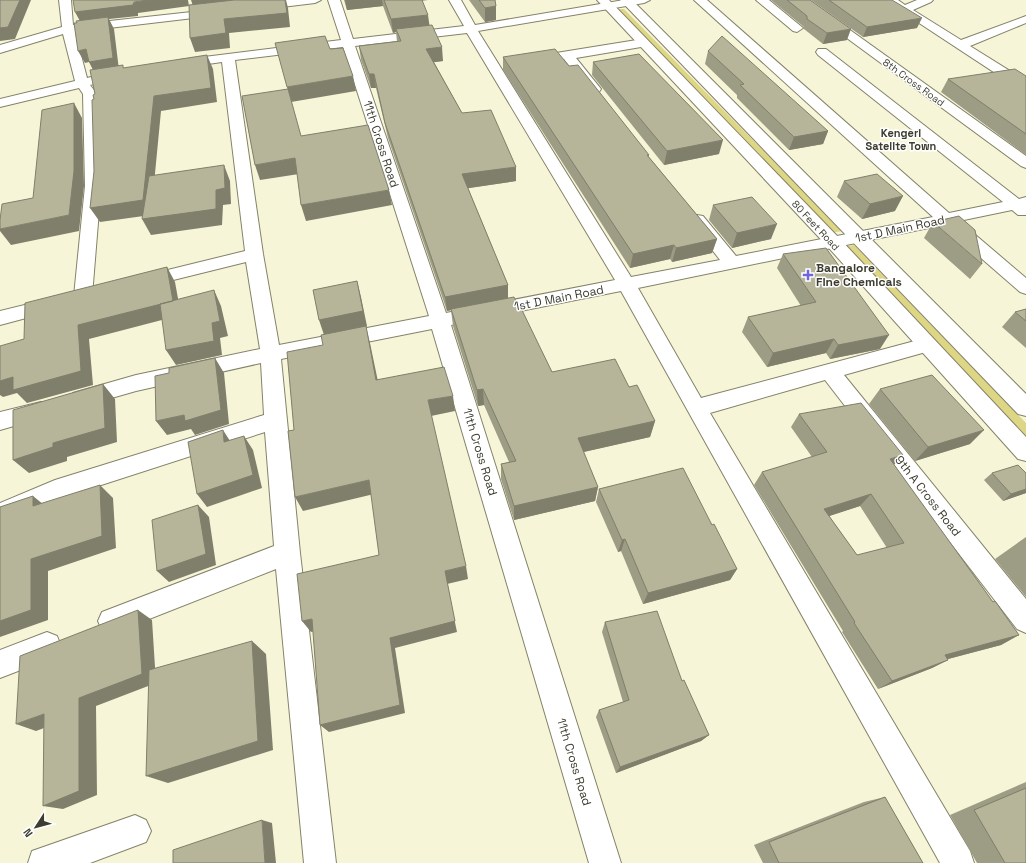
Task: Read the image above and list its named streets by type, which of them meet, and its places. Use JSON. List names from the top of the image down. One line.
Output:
{"streets":{"street":["8th Cross Road","11th Cross Road","80 Feet Road","1st D Main Road","9th A Cross Road"]},"crossings":[["11th Cross Road","1st D Main Road"],["80 Feet Road","1st D Main Road"]],"districts":["Kengeri Satelite Town"],"places":{"health":["Bangalore Fine Chemicals"]},"north":"bottom left"}
